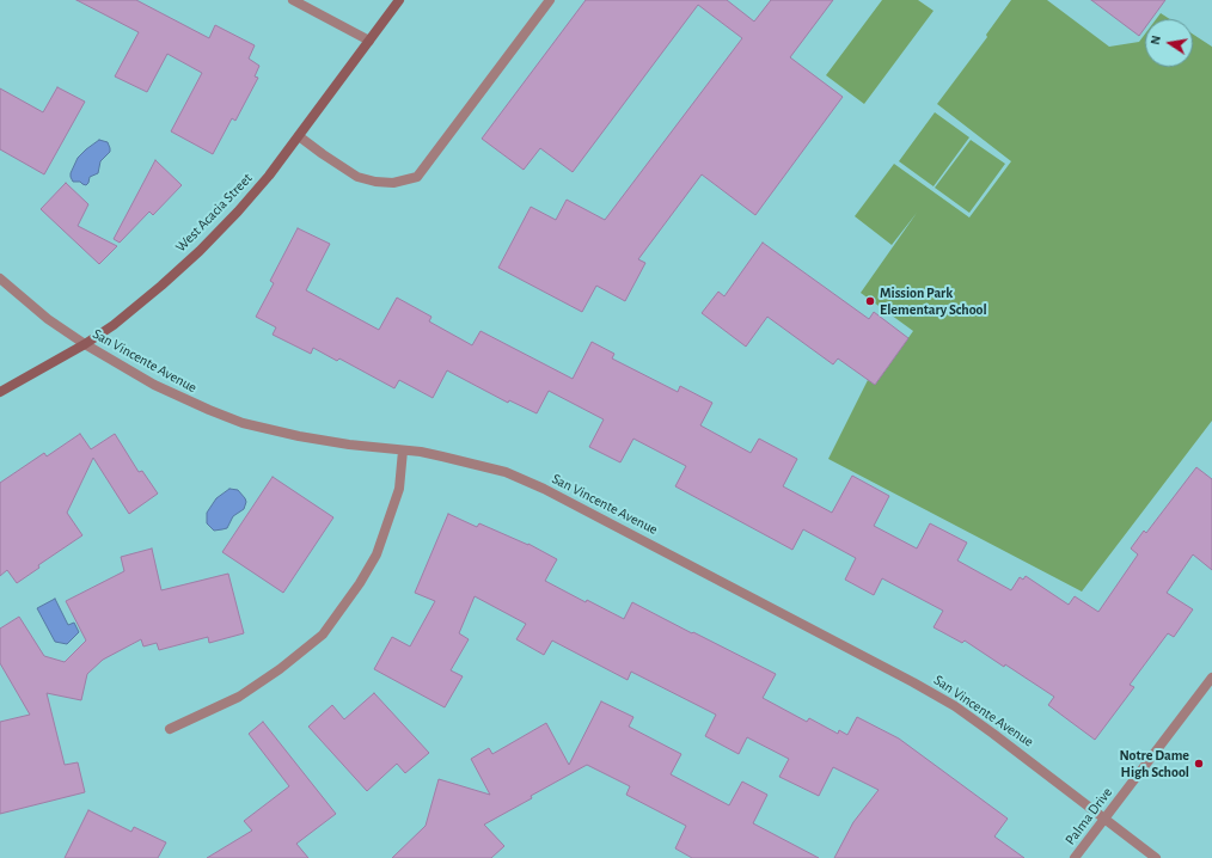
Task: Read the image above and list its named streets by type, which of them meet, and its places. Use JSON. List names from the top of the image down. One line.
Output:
{"streets":{"street":["West Acacia Street","San Vincente Avenue","Palma Drive"]},"crossings":[["West Acacia Street","San Vincente Avenue"],["San Vincente Avenue","Palma Drive"]],"places":["Mission Park Elementary School","Notre Dame High School"],"north":"left"}
